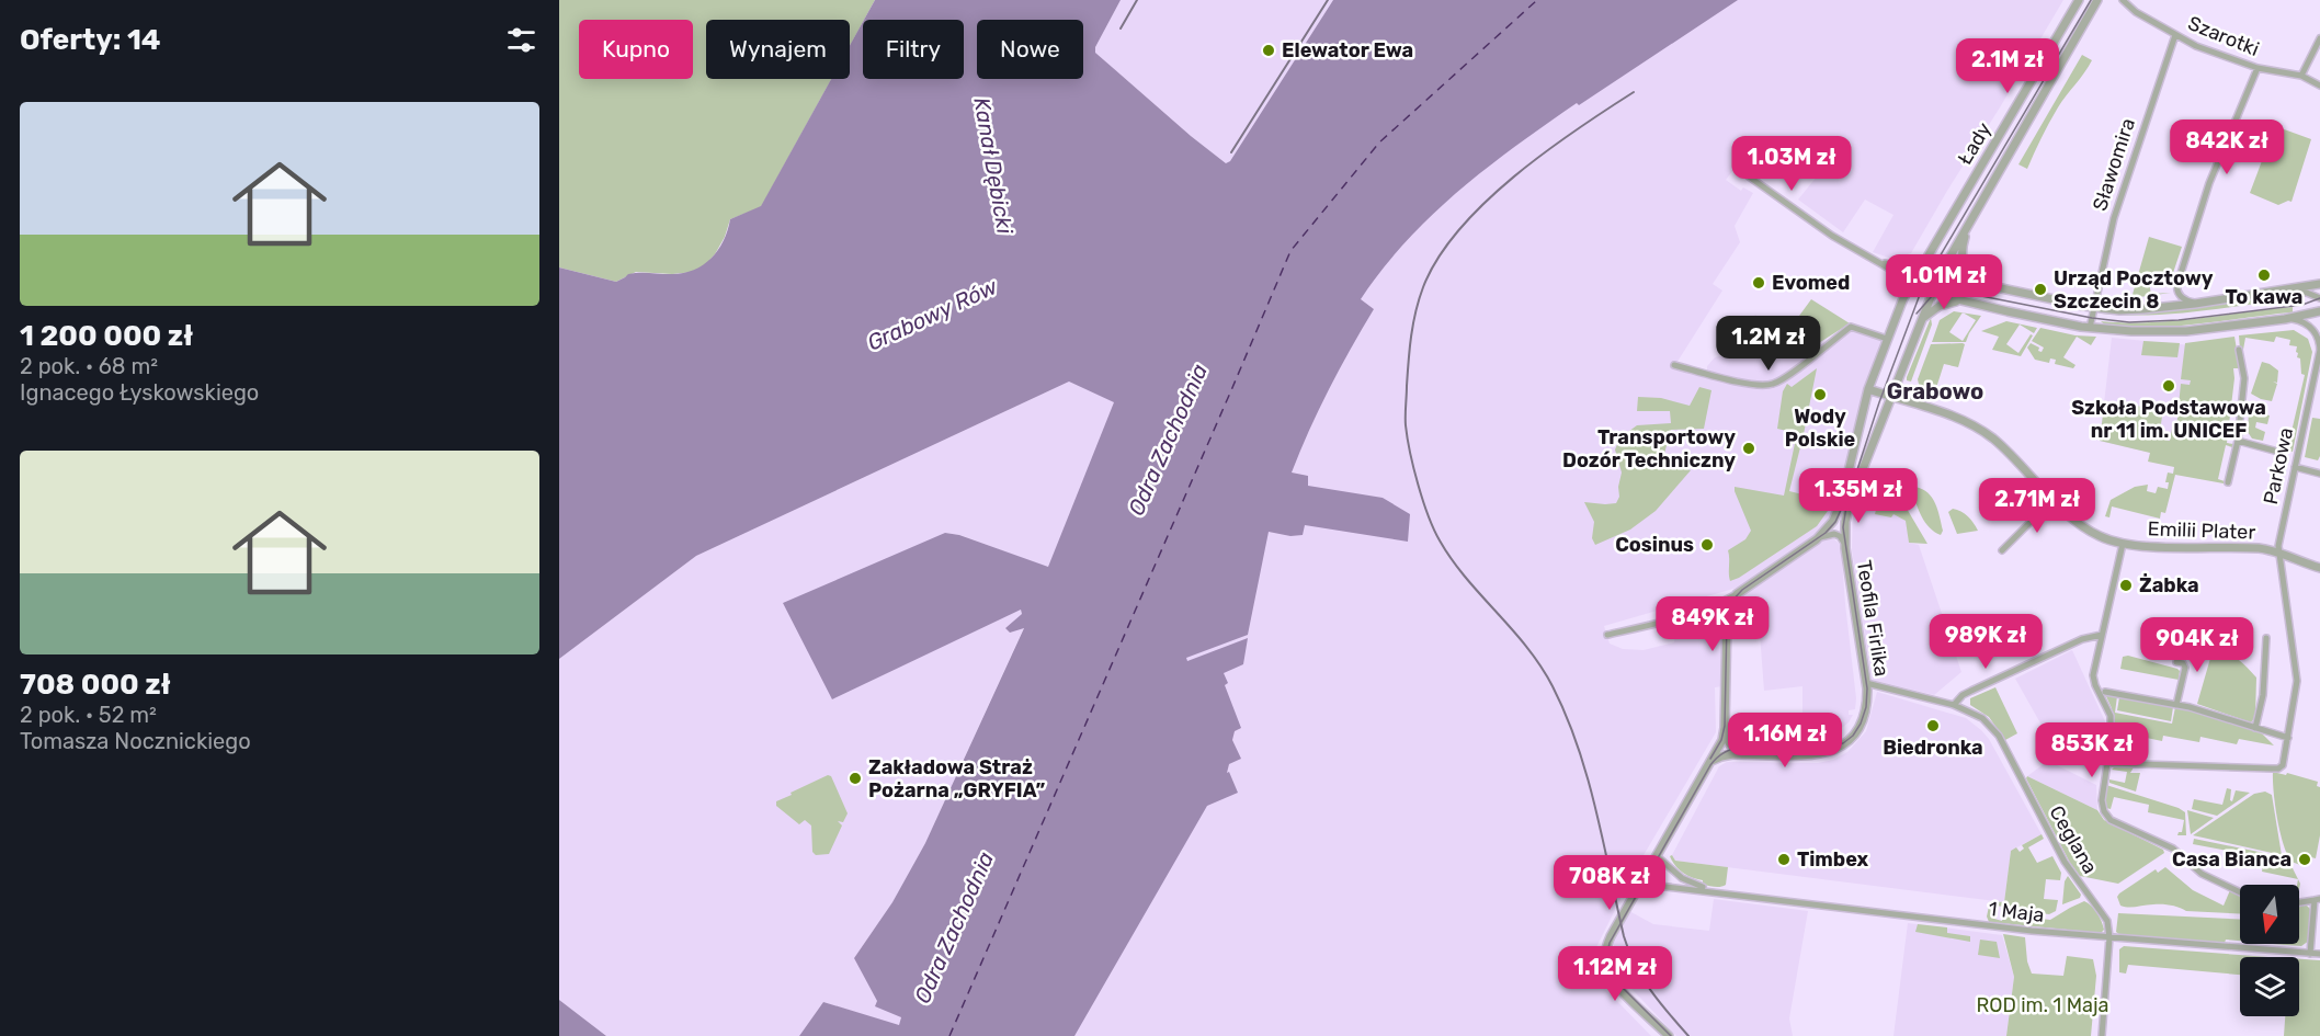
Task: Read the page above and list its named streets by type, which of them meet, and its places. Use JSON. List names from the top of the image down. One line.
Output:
{"streets":{"street":["Szarotki","Łady","Sławomira","Parkowa","Emilii Plater","Teofila Firlika","Ceglana","1 Maja"]},"crossings":[["Szarotki","Sławomira"],["Łady","Teofila Firlika"],["Parkowa","Emilii Plater"],["Emilii Plater","Teofila Firlika"],["Teofila Firlika","Ceglana"],["Ceglana","1 Maja"]],"districts":["Grabowo"],"water":["Kanał Dębicki","Grabowy Rów","Odra Zachodnia"],"parks":["ROD im. 1 Maja"],"places":["Elewator Ewa","To kawa","Evomed","Urząd Pocztowy Szczecin 8","Szkoła Podstawowa nr 11 im. UNICEF","Wody Polskie","Transportowy Dozór Techniczny","Cosinus","Żabka","Biedronka","Zakładowa Straż Pożarna „GRYFIA”","Timbex","Casa Bianca"],"north":"bottom","page":{"heading":"Oferty: 14","chip":["Kupno","Wynajem","Filtry","Nowe"],"price":["2.1M zł","842K zł","1.03M zł","1.01M zł","1.2M zł","1.35M zł","2.71M zł","849K zł","989K zł","904K zł","1.16M zł","853K zł","708K zł","1.12M zł"],"list":[{"name":"1 200 000 zł","note":"2 pok. · 68 m² · Ignacego Łyskowskiego"},{"name":"708 000 zł","note":"2 pok. · 52 m² · Tomasza Nocznickiego"}]}}
